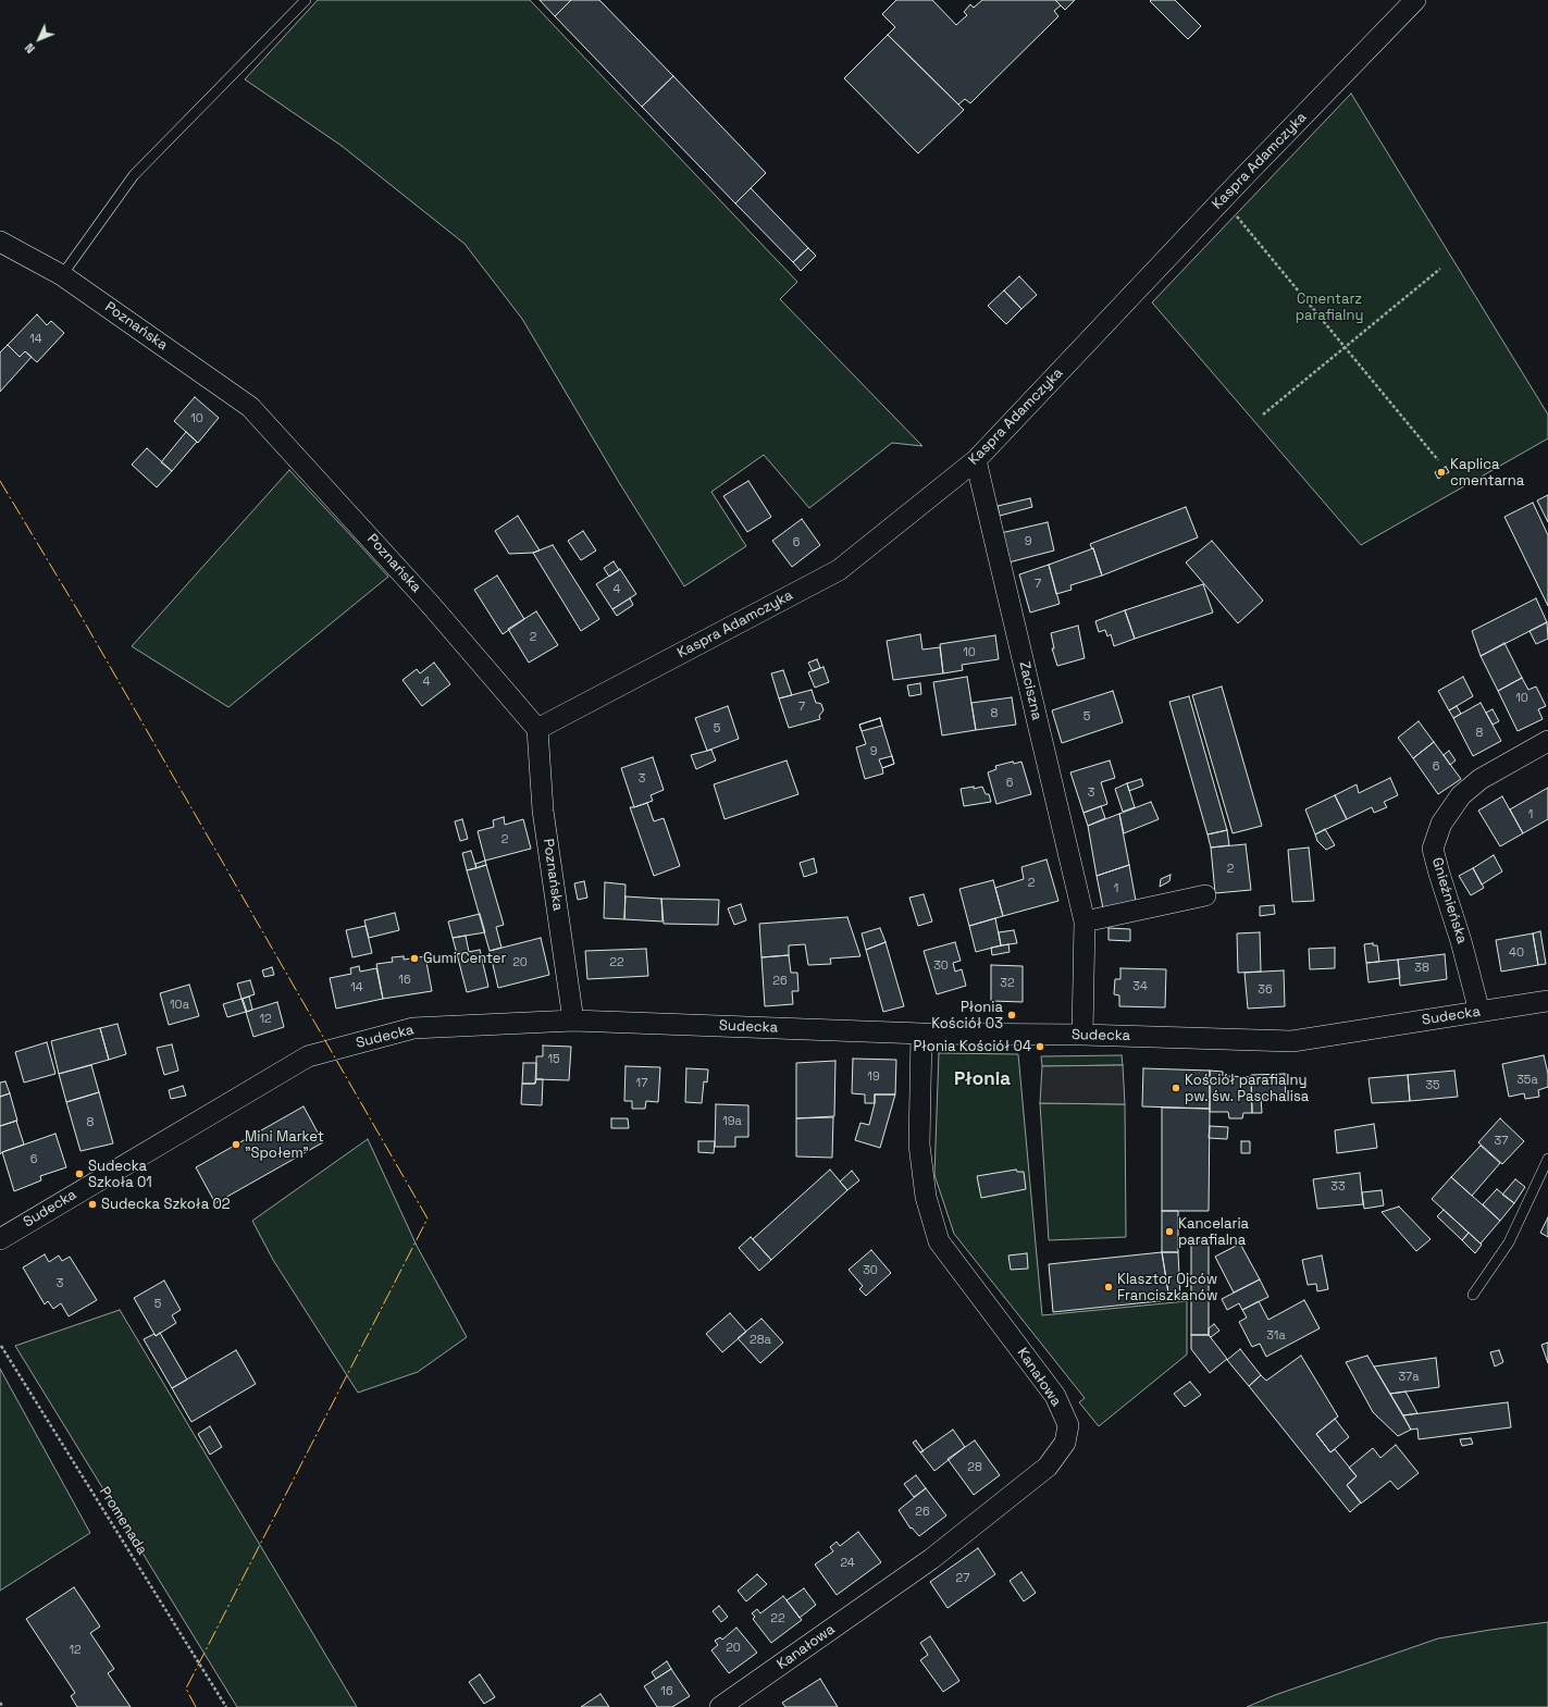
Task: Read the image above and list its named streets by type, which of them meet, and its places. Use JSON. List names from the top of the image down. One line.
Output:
{"streets":{"street":["Kaspra Adamczyka","Poznańska","Zaciszna","Gnieźnieńska","Sudecka","Kanałowa"],"path":["Promenada"]},"crossings":[["Kaspra Adamczyka","Poznańska"],["Kaspra Adamczyka","Zaciszna"],["Poznańska","Sudecka"],["Zaciszna","Sudecka"],["Gnieźnieńska","Sudecka"],["Sudecka","Kanałowa"]],"districts":["Płonia"],"parks":["Cmentarz parafialny"],"places":["Kaplica cmentarna","Gumi Center","Płonia Kościół 03","Płonia Kościół 04","Kościół parafialny pw. św. Paschalisa","Mini Market \"Społem\"","Sudecka Szkoła 01","Sudecka Szkoła 02","Kancelaria parafialna","Klasztor Ojców Franciszkanów"],"house_numbers":["14","10","9","6","7","4","2","10","4","10","7","8","5","5","8","9","6","3","6","3","1","2","2","2","1","40","20","22","30","38","16","26","32","34","14","36","10a","12","15","19","35a","17","35","19a","8","37","6","33","30","3","5","31a","28a","37a","28","26","24","27","22","20","12","16"],"north":"bottom left"}
